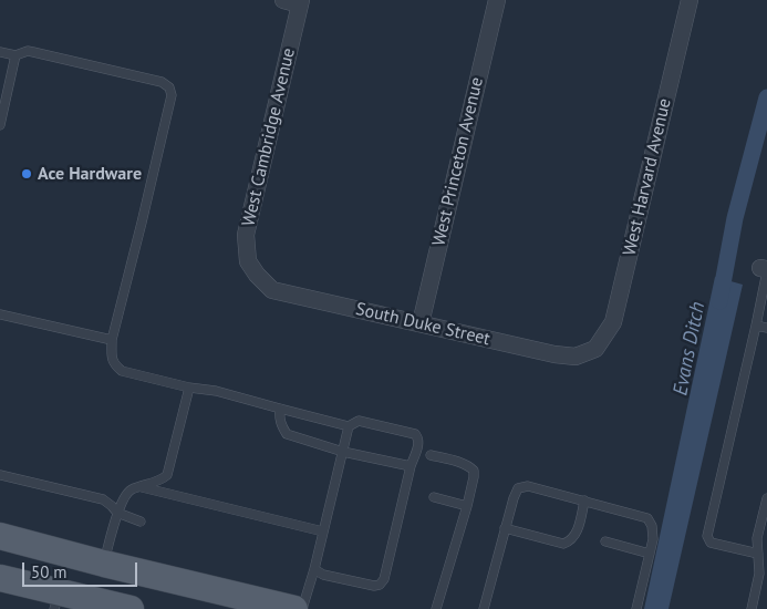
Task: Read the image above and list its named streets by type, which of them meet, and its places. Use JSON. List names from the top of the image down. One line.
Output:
{"streets":{"street":["West Cambridge Avenue","West Princeton Avenue","West Harvard Avenue","South Duke Street"]},"crossings":[["West Cambridge Avenue","South Duke Street"],["West Princeton Avenue","South Duke Street"],["West Harvard Avenue","South Duke Street"]],"water":["Evans Ditch"],"places":["Ace Hardware"],"scale_bar":"50 m"}
